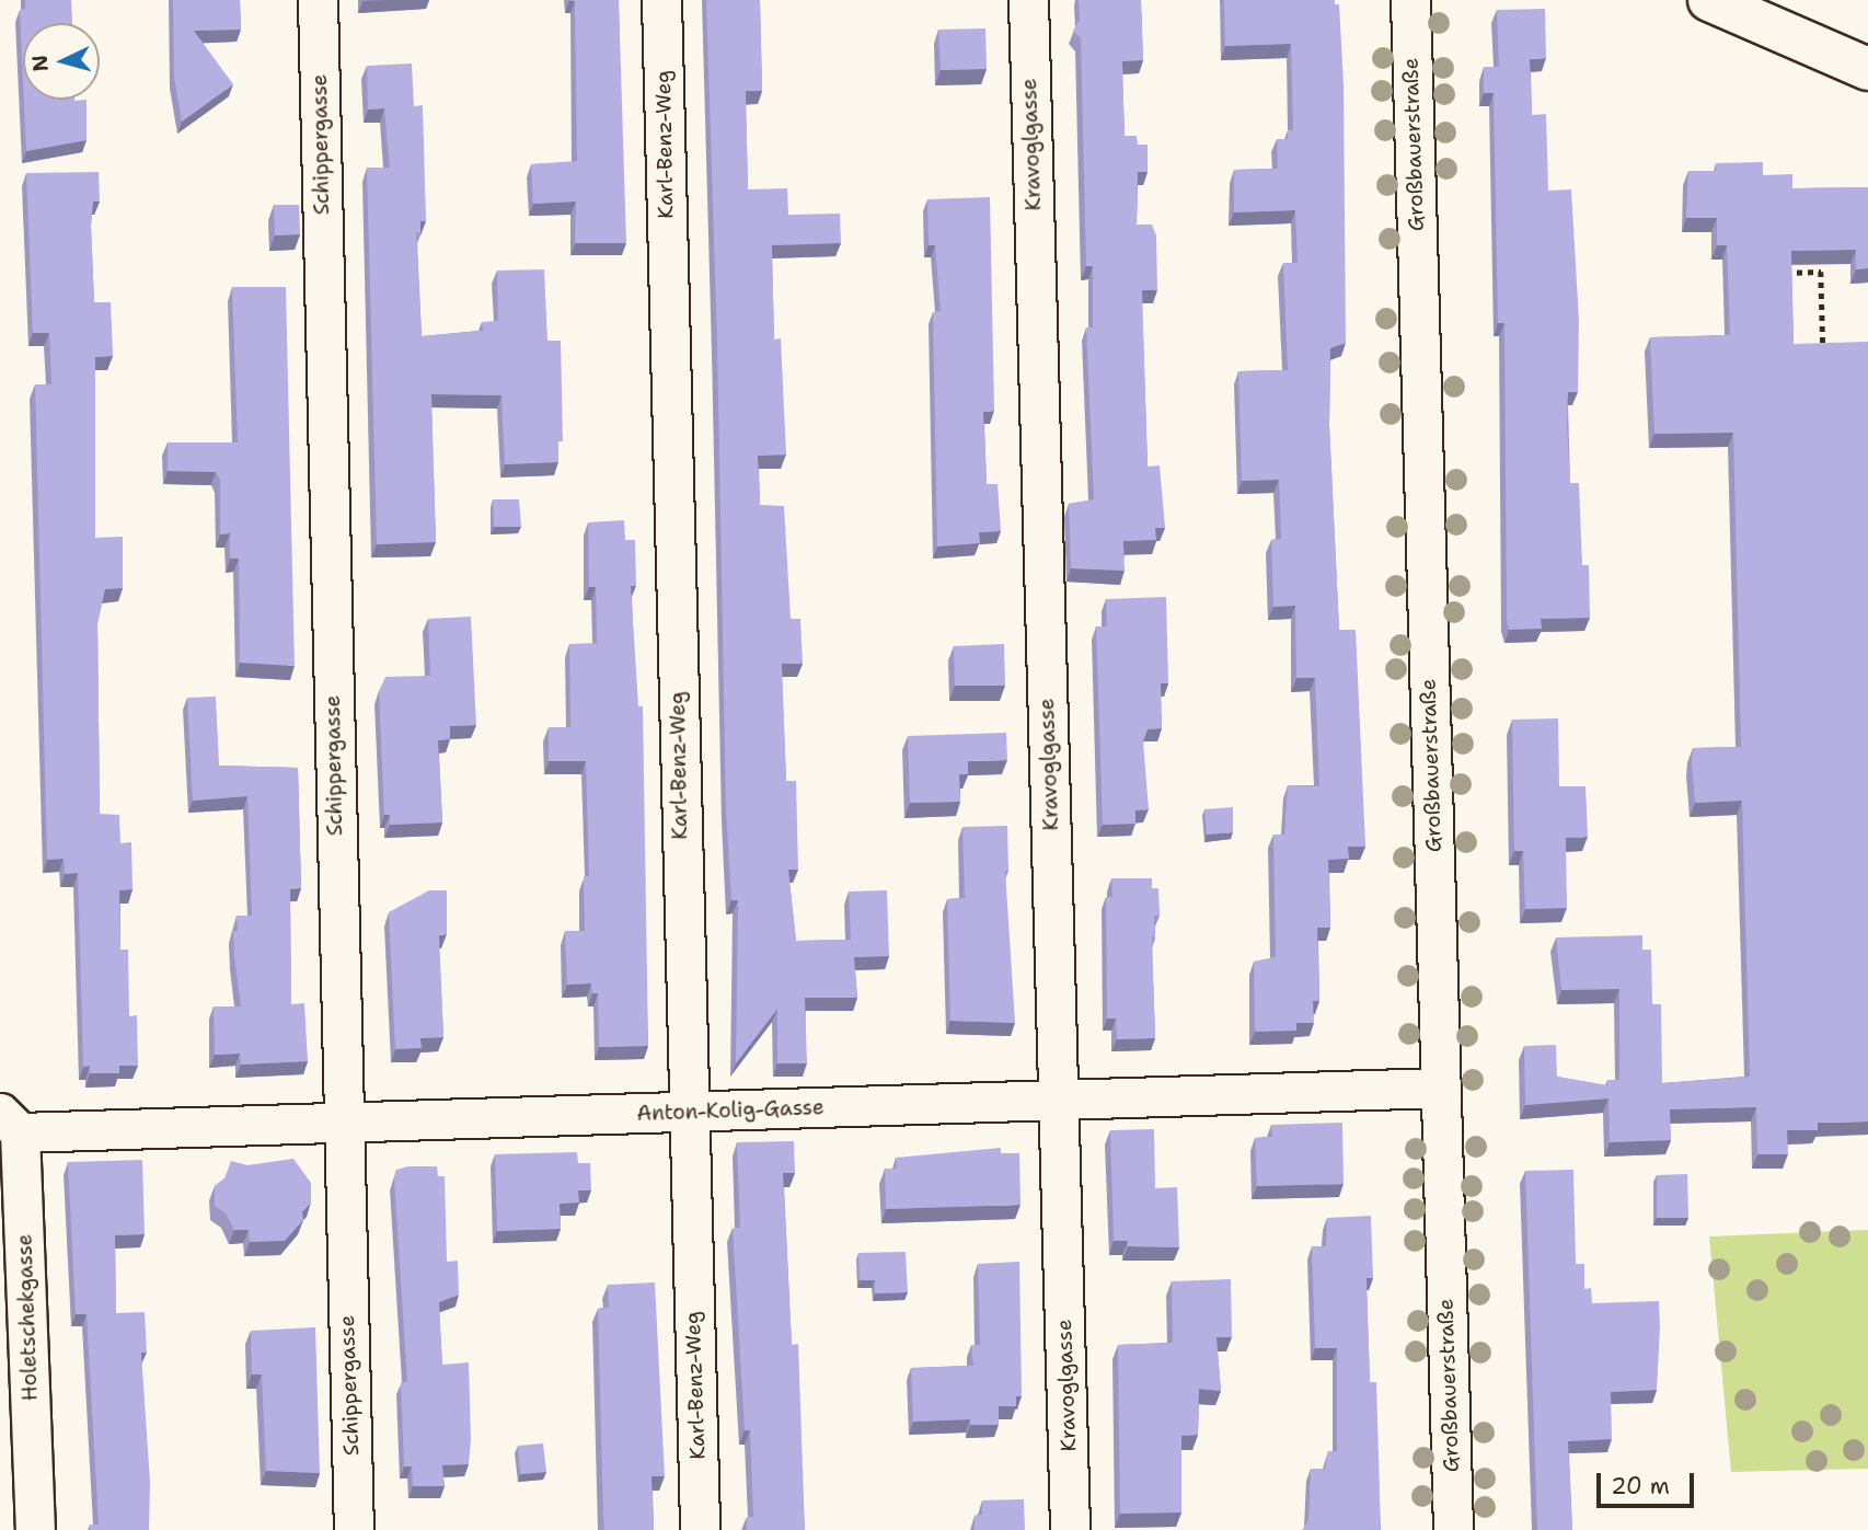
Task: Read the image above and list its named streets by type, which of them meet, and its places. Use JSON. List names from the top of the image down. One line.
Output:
{"streets":{"street":["Schippergasse","Karl-Benz-Weg","Kravoglgasse","Großbauerstraße","Anton-Kolig-Gasse","Holetschekgasse"]},"crossings":[["Schippergasse","Anton-Kolig-Gasse"],["Karl-Benz-Weg","Anton-Kolig-Gasse"],["Kravoglgasse","Anton-Kolig-Gasse"],["Großbauerstraße","Anton-Kolig-Gasse"],["Anton-Kolig-Gasse","Holetschekgasse"]],"scale_bar":"20 m","north":"left"}
